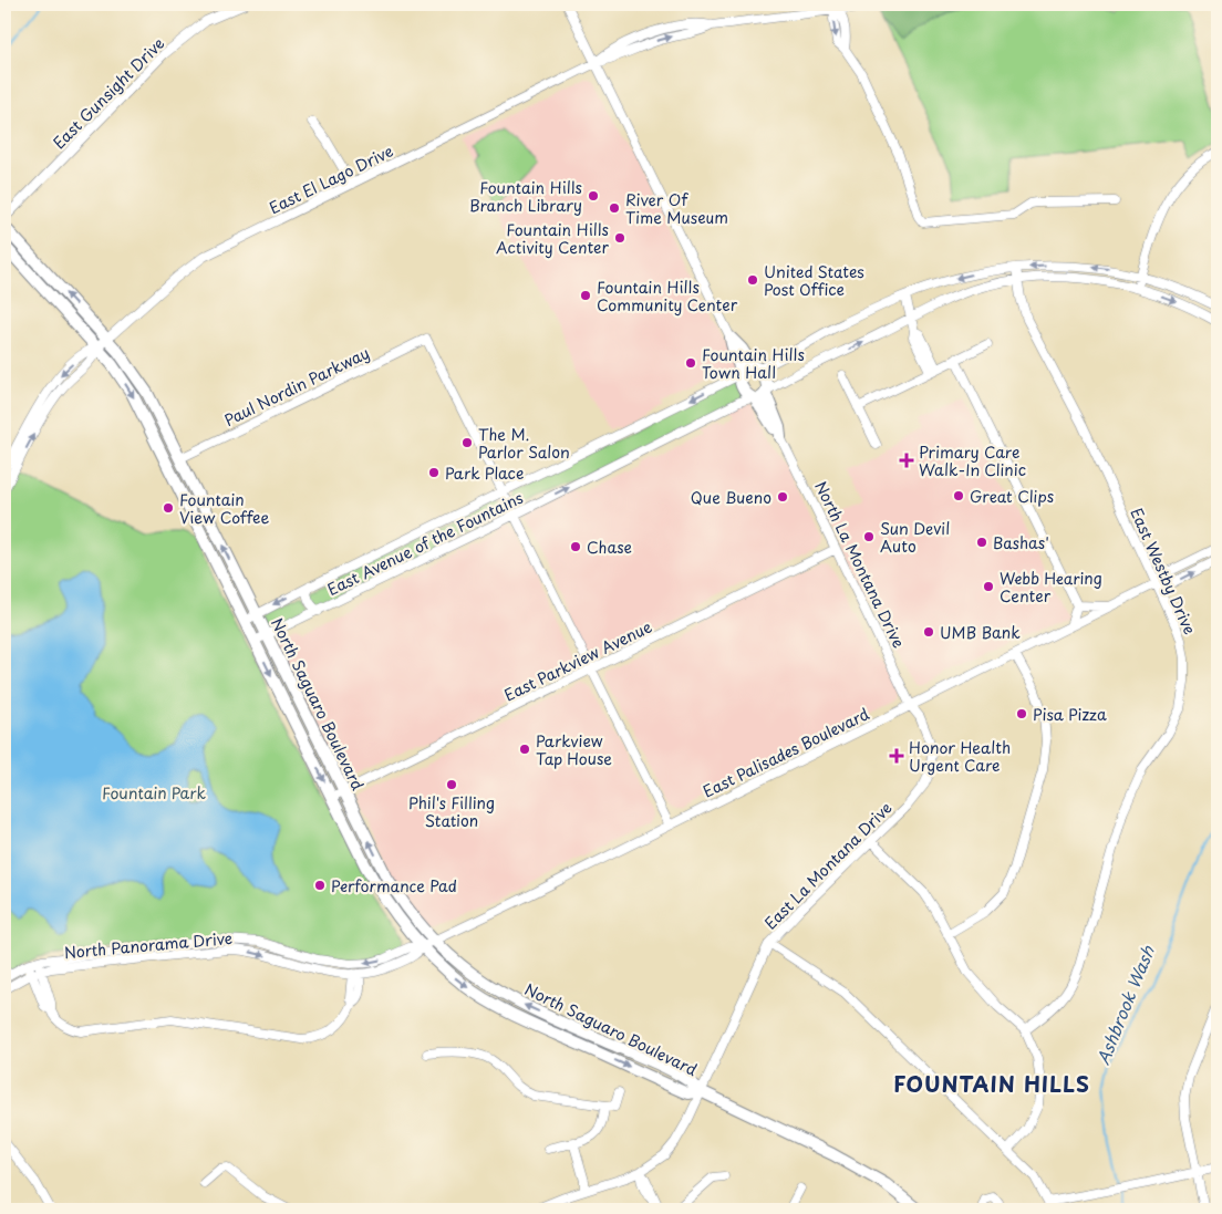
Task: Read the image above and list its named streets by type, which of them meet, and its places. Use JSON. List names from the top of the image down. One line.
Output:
{"streets":{"main road":["North La Montana Drive","North Saguaro Boulevard"],"street":["East Gunsight Drive","East El Lago Drive","Paul Nordin Parkway","East Avenue of the Fountains","East Westby Drive","East Parkview Avenue","East Palisades Boulevard","East La Montana Drive","North Panorama Drive"]},"crossings":[["East El Lago Drive","North Saguaro Boulevard"],["Paul Nordin Parkway","East Avenue of the Fountains"],["Paul Nordin Parkway","North Saguaro Boulevard"],["East Avenue of the Fountains","North La Montana Drive"],["East Avenue of the Fountains","North Saguaro Boulevard"],["North La Montana Drive","East Parkview Avenue"],["North La Montana Drive","East Palisades Boulevard"],["North La Montana Drive","East La Montana Drive"],["East Westby Drive","East Palisades Boulevard"],["East Parkview Avenue","North Saguaro Boulevard"],["North Saguaro Boulevard","East Palisades Boulevard"],["North Saguaro Boulevard","East La Montana Drive"],["North Saguaro Boulevard","North Panorama Drive"],["East Palisades Boulevard","East La Montana Drive"],["East Palisades Boulevard","North Panorama Drive"]],"districts":["FOUNTAIN HILLS"],"water":["Ashbrook Wash"],"parks":["Fountain Park"],"places":{"other":["Fountain Hills Branch Library","River Of Time Museum","Fountain Hills Activity Center","United States Post Office","Fountain Hills Community Center","Fountain Hills Town Hall","The M. Parlor Salon","Park Place","Great Clips","Que Bueno","Fountain View Coffee","Sun Devil Auto","Bashas'","Chase","Webb Hearing Center","UMB Bank","Pisa Pizza","Parkview Tap House","Phil's Filling Station","Performance Pad"],"health":["Primary Care Walk-In Clinic","Honor Health Urgent Care"]}}
